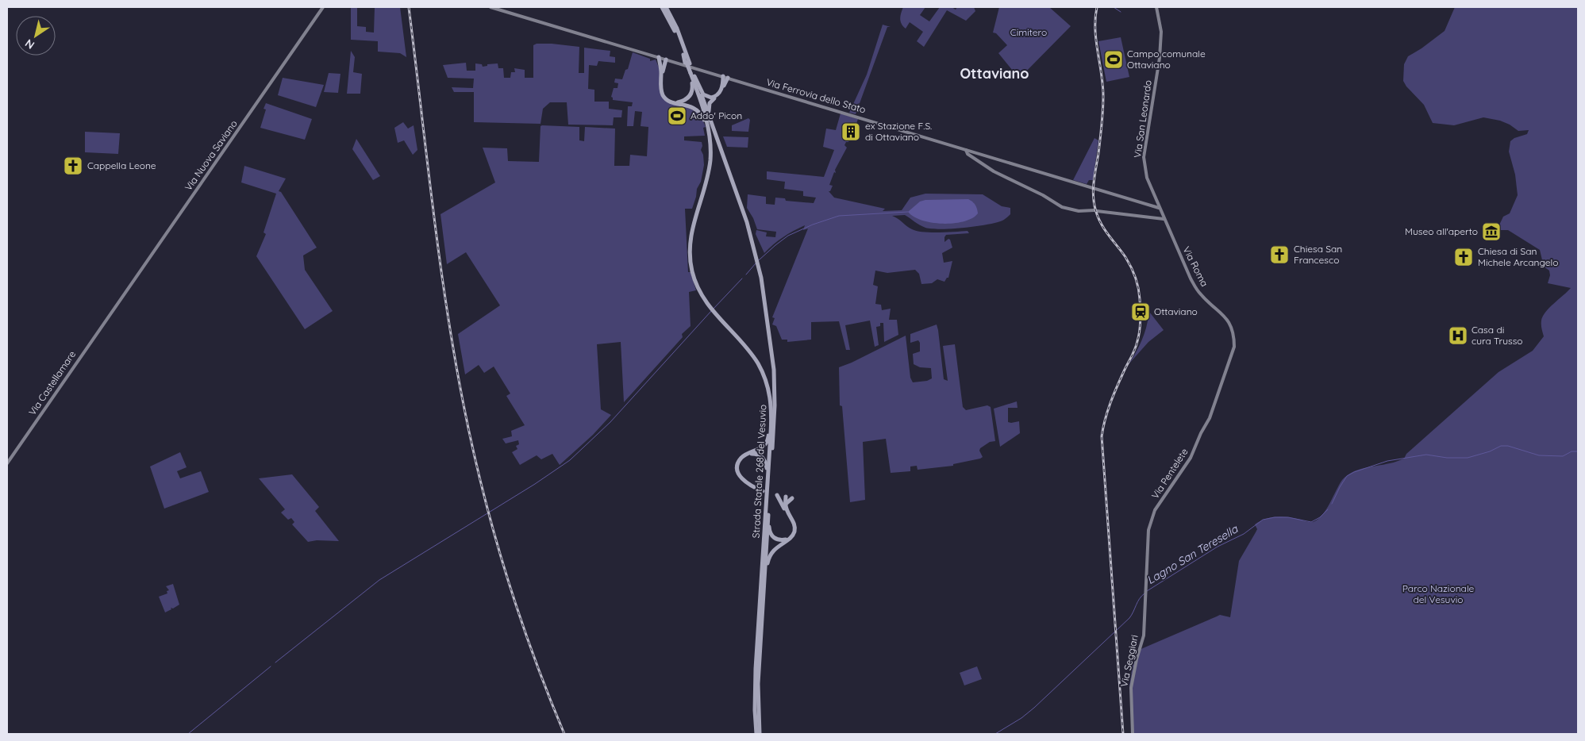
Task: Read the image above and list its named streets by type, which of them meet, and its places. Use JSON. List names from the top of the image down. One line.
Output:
{"streets":{"highway":["Strada Statale 268 del Vesuvio"],"main road":["Via Ferrovia dello Stato","Via San Leonardo","Via Nuova Saviano","Via Roma","Via Castellamare","Via Pentelete","Via Seggiari"]},"crossings":[["Via Ferrovia dello Stato","Via San Leonardo"],["Via Ferrovia dello Stato","Via Roma"],["Via San Leonardo","Via Roma"],["Via Nuova Saviano","Via Castellamare"],["Via Roma","Via Pentelete"],["Via Pentelete","Via Seggiari"]],"districts":["Ottaviano"],"water":["Lagno San Teresella"],"parks":["Cimitero","Parco Nazionale del Vesuvio"],"places":{"sports":["Campo comunale Ottaviano","Addo' Picon"],"building":["ex Stazione F.S. di Ottaviano"],"church":["Cappella Leone","Chiesa San Francesco","Chiesa di San Michele Arcangelo"],"museum":["Museo all'aperto"],"station":["Ottaviano"],"hospital":["Casa di cura Trusso"]},"north":"bottom left"}
